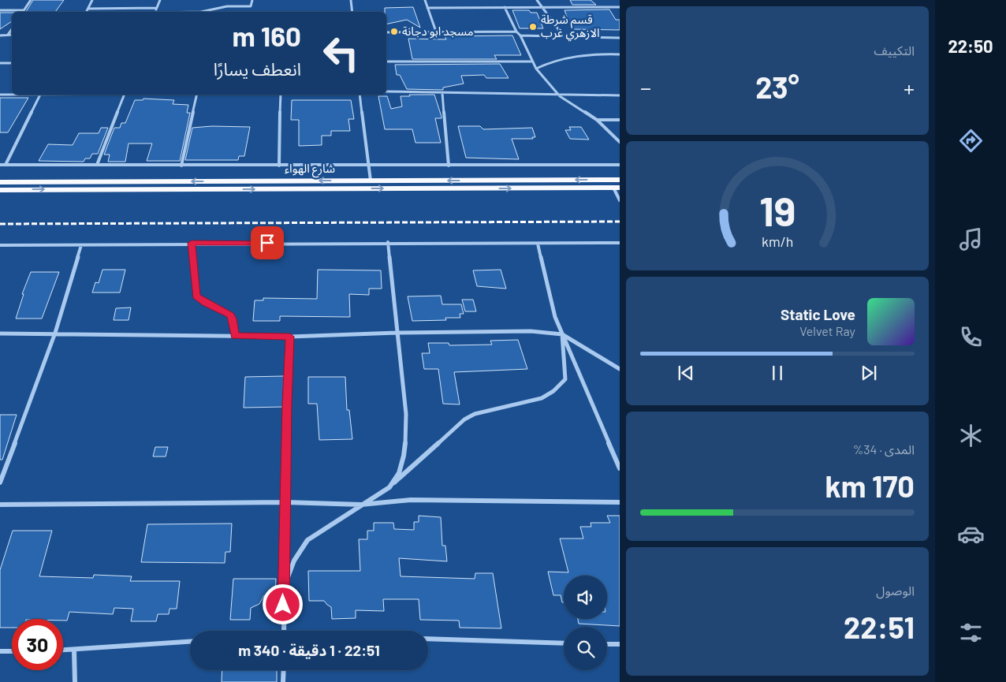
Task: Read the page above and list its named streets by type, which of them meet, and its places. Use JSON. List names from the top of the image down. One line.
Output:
{"streets":{"highway":["شارع الهواء"]},"places":["قسم شرطة الازهري غرب","مسجد ابو دجانة"],"page":{"tabs":"22:50","tile":["التكييف",["المدى · 34%","170 km"],["الوصول","22:51"]],"turn":["160 m","انعطف يسارًا"],"heat":["−","23°","+"],"song":["Static Love","Velvet Ray"],"limit":"30","trip":"22:51 · 1 دقيقة · 340 m","gauge":["19","km/h"]}}
